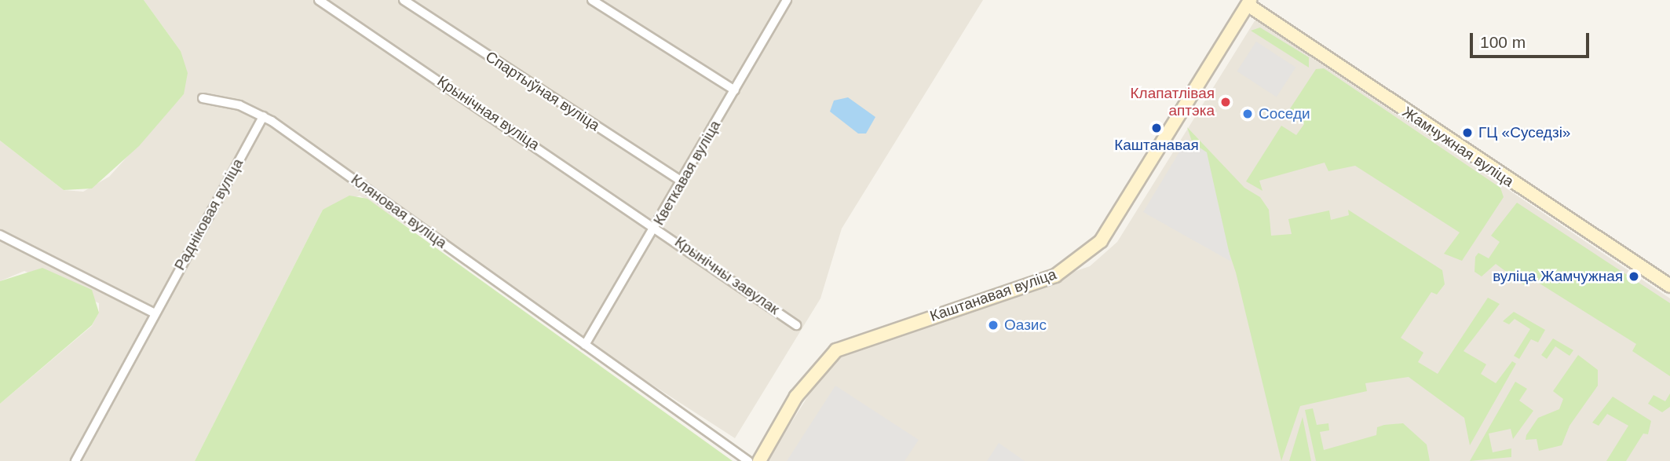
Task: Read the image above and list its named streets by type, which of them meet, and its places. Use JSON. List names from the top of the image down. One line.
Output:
{"streets":{"main road":["Жамчужная вуліца","Каштанавая вуліца"],"street":["Спартыўная вуліца","Крынічная вуліца","Кветкавая вуліца","Кляновая вуліца","Радніковая вуліца","Крынічны завулак"]},"crossings":[["Спартыўная вуліца","Кветкавая вуліца"],["Крынічная вуліца","Кветкавая вуліца"],["Крынічная вуліца","Крынічны завулак"],["Жамчужная вуліца","Каштанавая вуліца"],["Кветкавая вуліца","Кляновая вуліца"],["Кветкавая вуліца","Крынічны завулак"],["Кляновая вуліца","Радніковая вуліца"]],"places":["Клапатлівая аптэка","Соседи","Каштанавая","ГЦ «Суседзі»","вуліца Жамчужная","Оазис"],"scale_bar":"100 m"}
